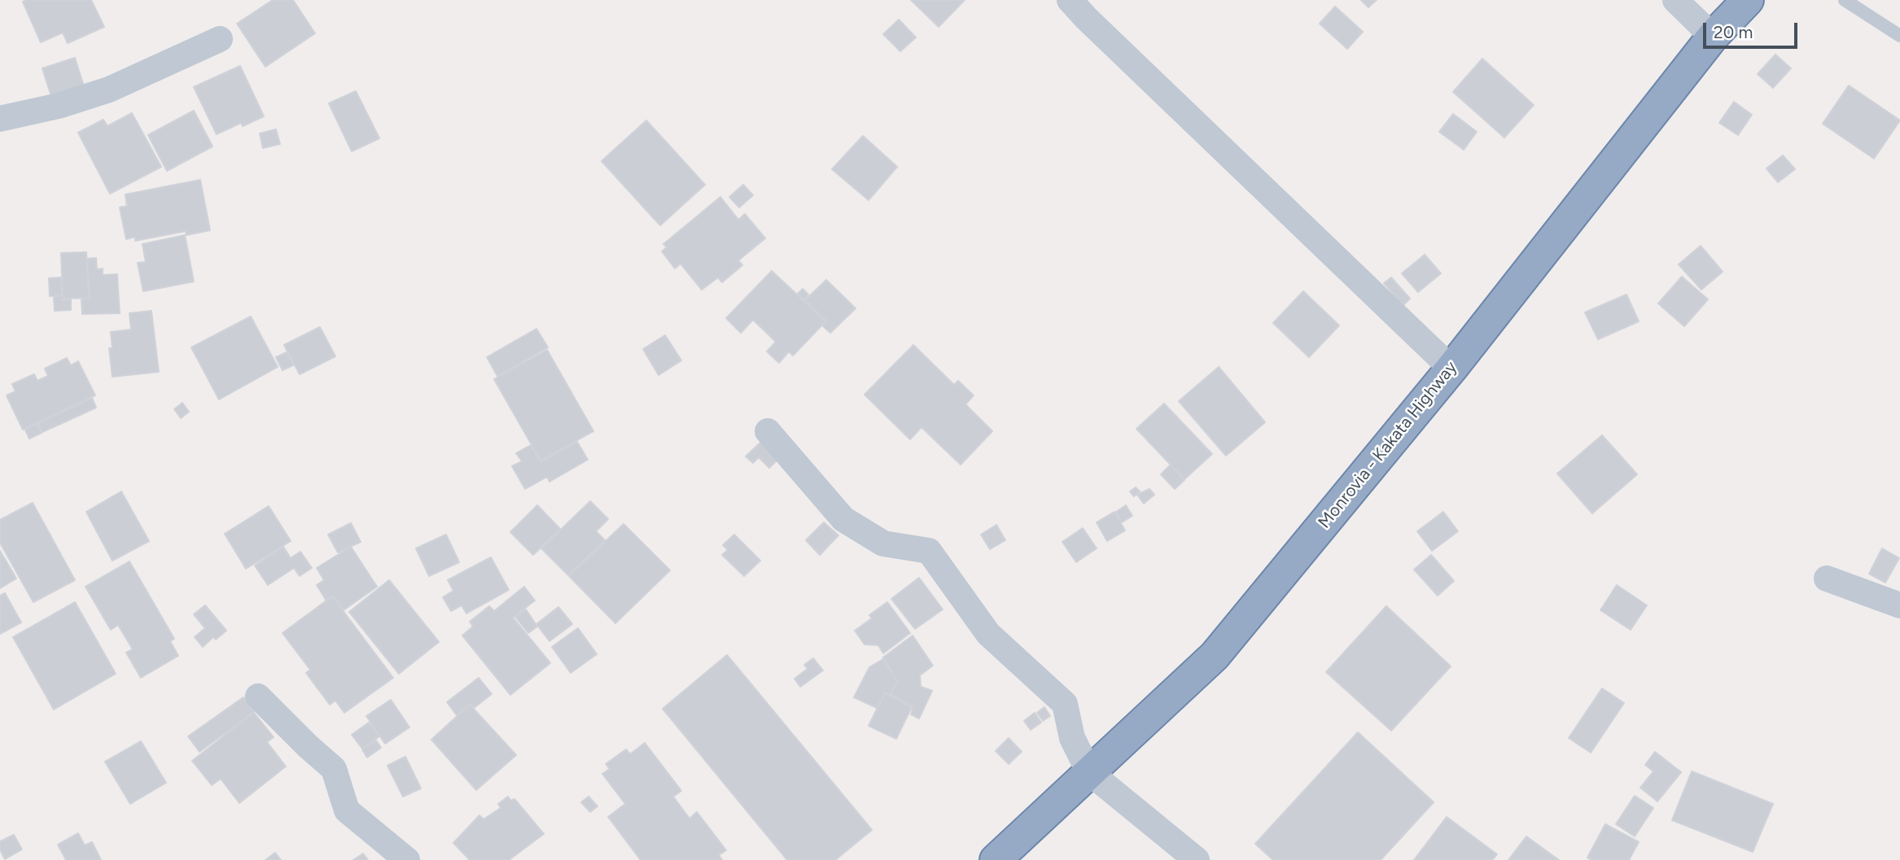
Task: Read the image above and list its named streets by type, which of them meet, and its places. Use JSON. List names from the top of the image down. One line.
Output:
{"streets":{"highway":["Monrovia - Kakata Highway"]},"scale_bar":"20 m"}
